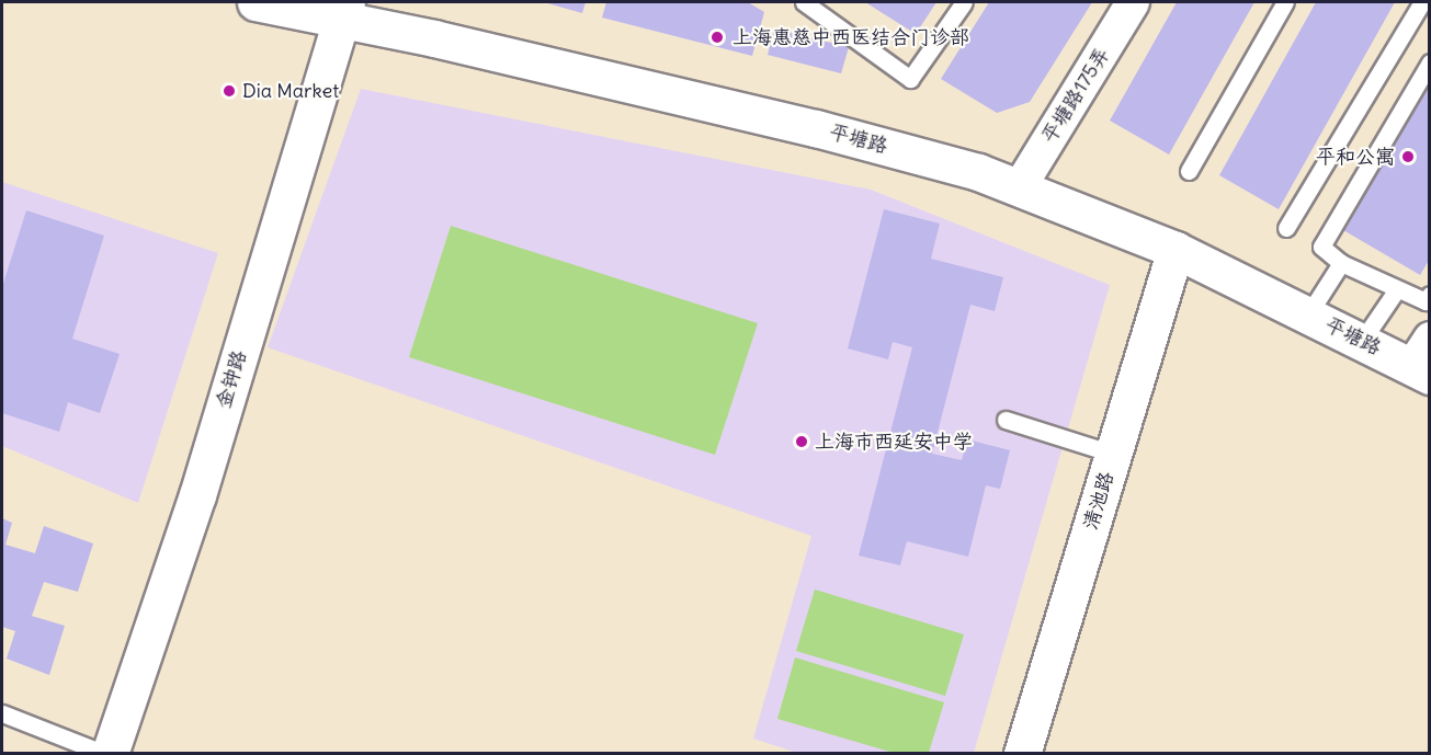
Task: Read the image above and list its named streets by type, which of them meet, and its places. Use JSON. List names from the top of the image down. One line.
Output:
{"streets":{"street":["平塘路175弄","平塘路","金钟路","清池路"]},"crossings":[["平塘路175弄","平塘路"],["平塘路","金钟路"],["平塘路","清池路"]],"places":["上海惠慈中西医结合门诊部","Dia Market","平和公寓","上海市西延安中学"]}
